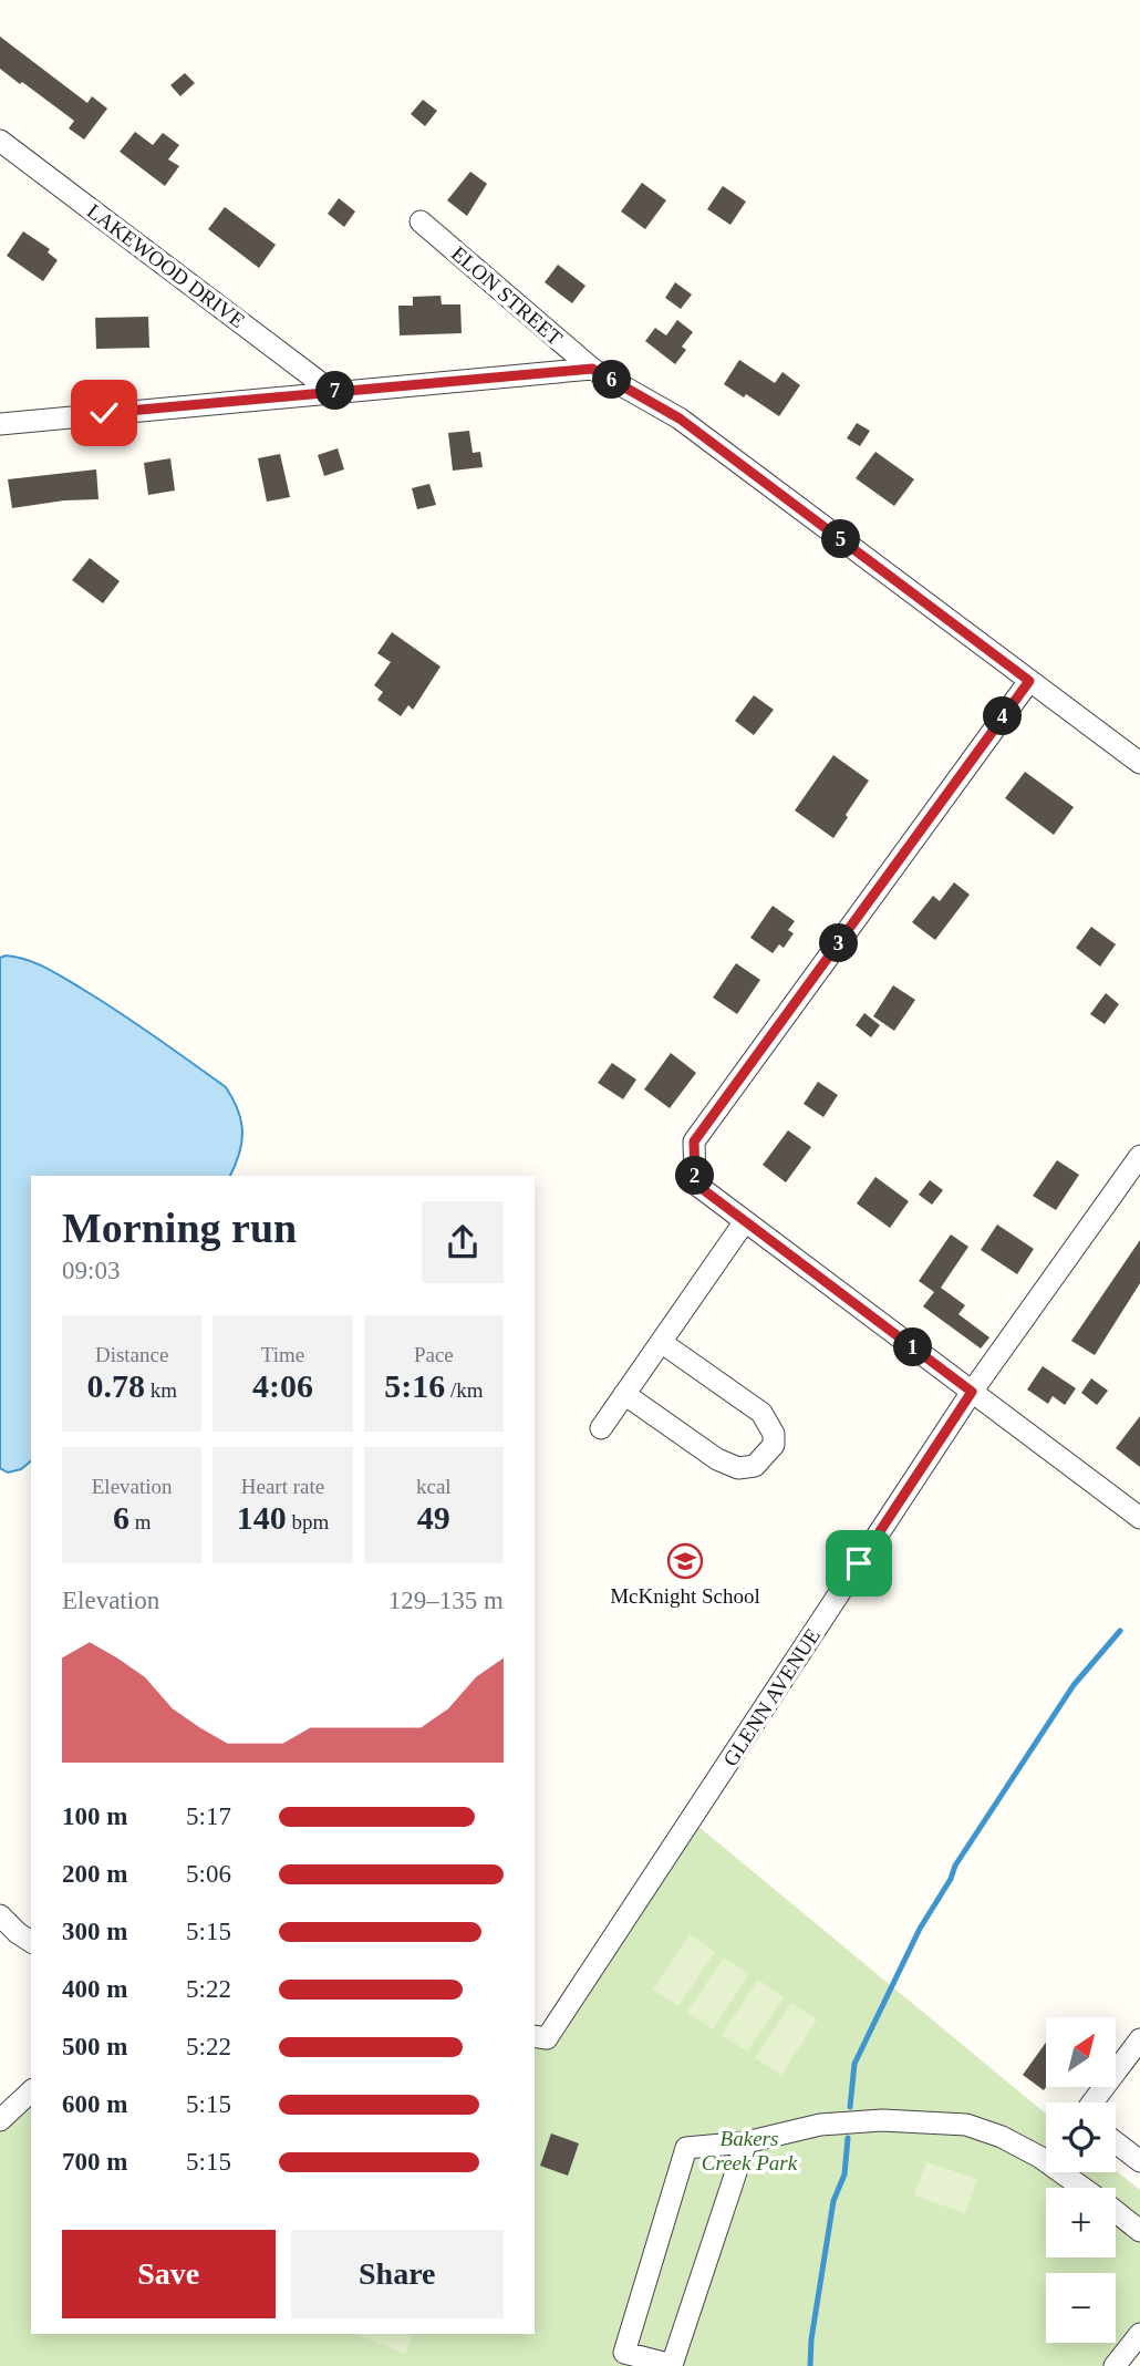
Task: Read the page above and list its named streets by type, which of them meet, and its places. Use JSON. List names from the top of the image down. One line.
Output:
{"streets":{"street":["LAKEWOOD DRIVE","ELON STREET","GLENN AVENUE"]},"parks":["Bakers Creek Park"],"places":{"school or university":["McKnight School"]},"north":"top right","page":{"pins":["6","7","5","4","3","2","1"],"heading":["Morning run","09:03"],"stats":[["Distance","0.78 km"],["Time","4:06"],["Pace","5:16 /km"],["Elevation","6 m"],["Heart rate","140 bpm"],["kcal","49"]],"chart":["Elevation","129–135 m"],"list":[{"name":"100 m","note":"5:17"},{"name":"200 m","note":"5:06"},{"name":"300 m","note":"5:15"},{"name":"400 m","note":"5:22"},{"name":"500 m","note":"5:22"},{"name":"600 m","note":"5:15"},{"name":"700 m","note":"5:15"}],"map_buttons":["+","−"],"buttons":["Save","Share"]}}
